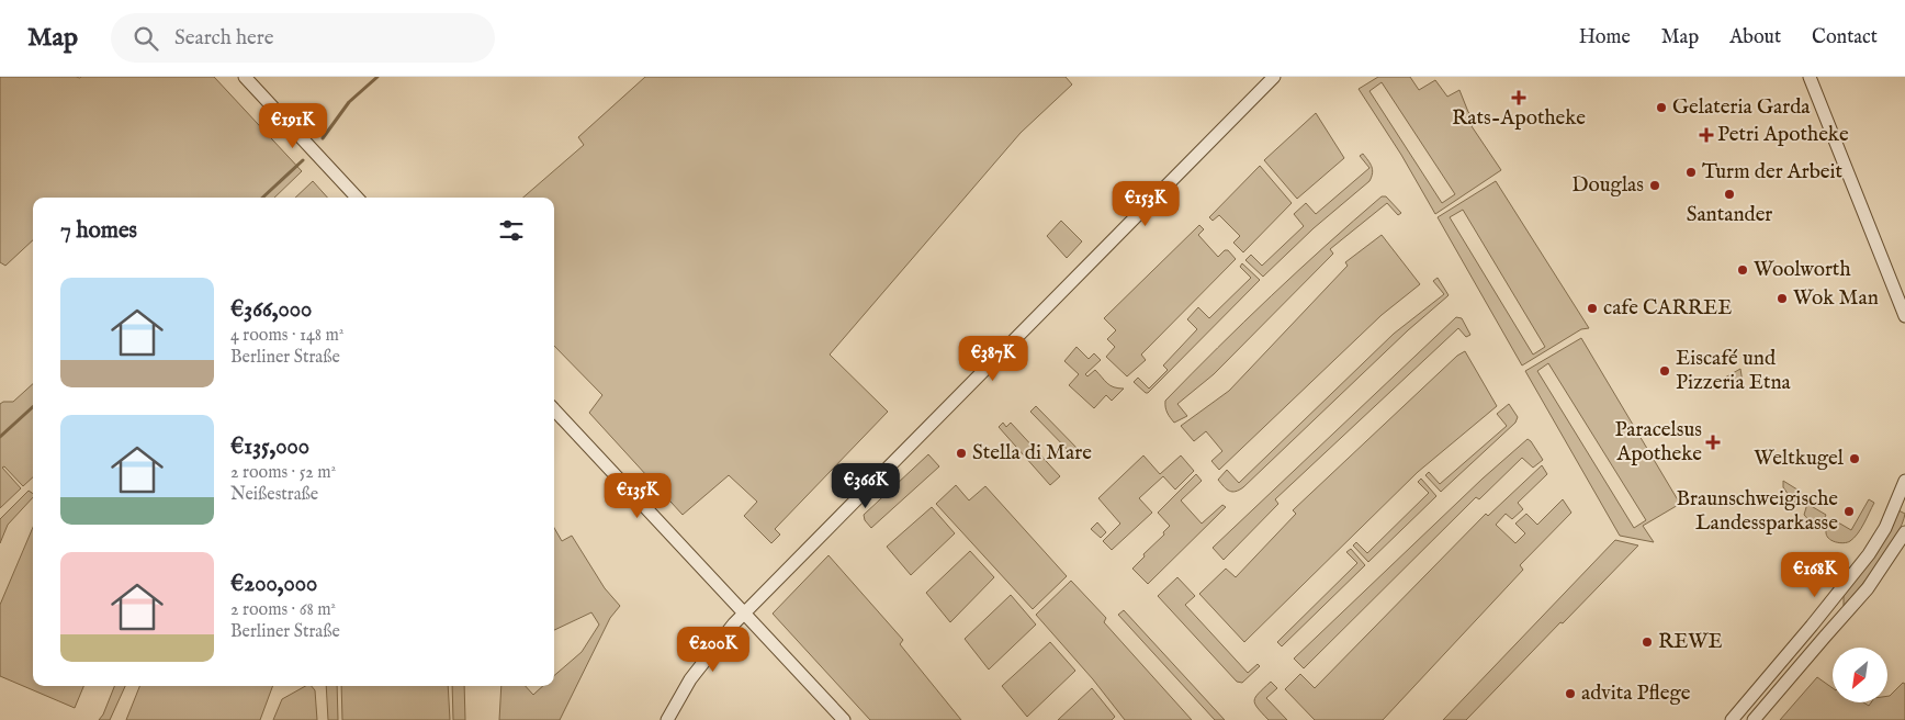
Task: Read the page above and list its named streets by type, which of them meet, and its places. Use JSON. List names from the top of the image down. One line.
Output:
{"places":{"health":["Rats-Apotheke","Petri Apotheke","Paracelsus Apotheke"],"other":["Gelateria Garda","Turm der Arbeit","Douglas","Santander","Woolworth","Wok Man","cafe CARREE","Eiscafé und Pizzeria Etna","Stella di Mare","Weltkugel","Braunschweigische Landessparkasse","REWE","advita Pflege"]},"north":"bottom left","page":{"header":"Map","search":"Search here","nav":["Home","Map","About","Contact"],"price":["€191K","€153K","€387K","€366K","€135K","€168K","€200K"],"heading":"7 homes","list":[{"name":"€366,000","note":"4 rooms · 148 m² · Berliner Straße"},{"name":"€135,000","note":"2 rooms · 52 m² · Neißestraße"},{"name":"€200,000","note":"2 rooms · 68 m² · Berliner Straße"}]}}
